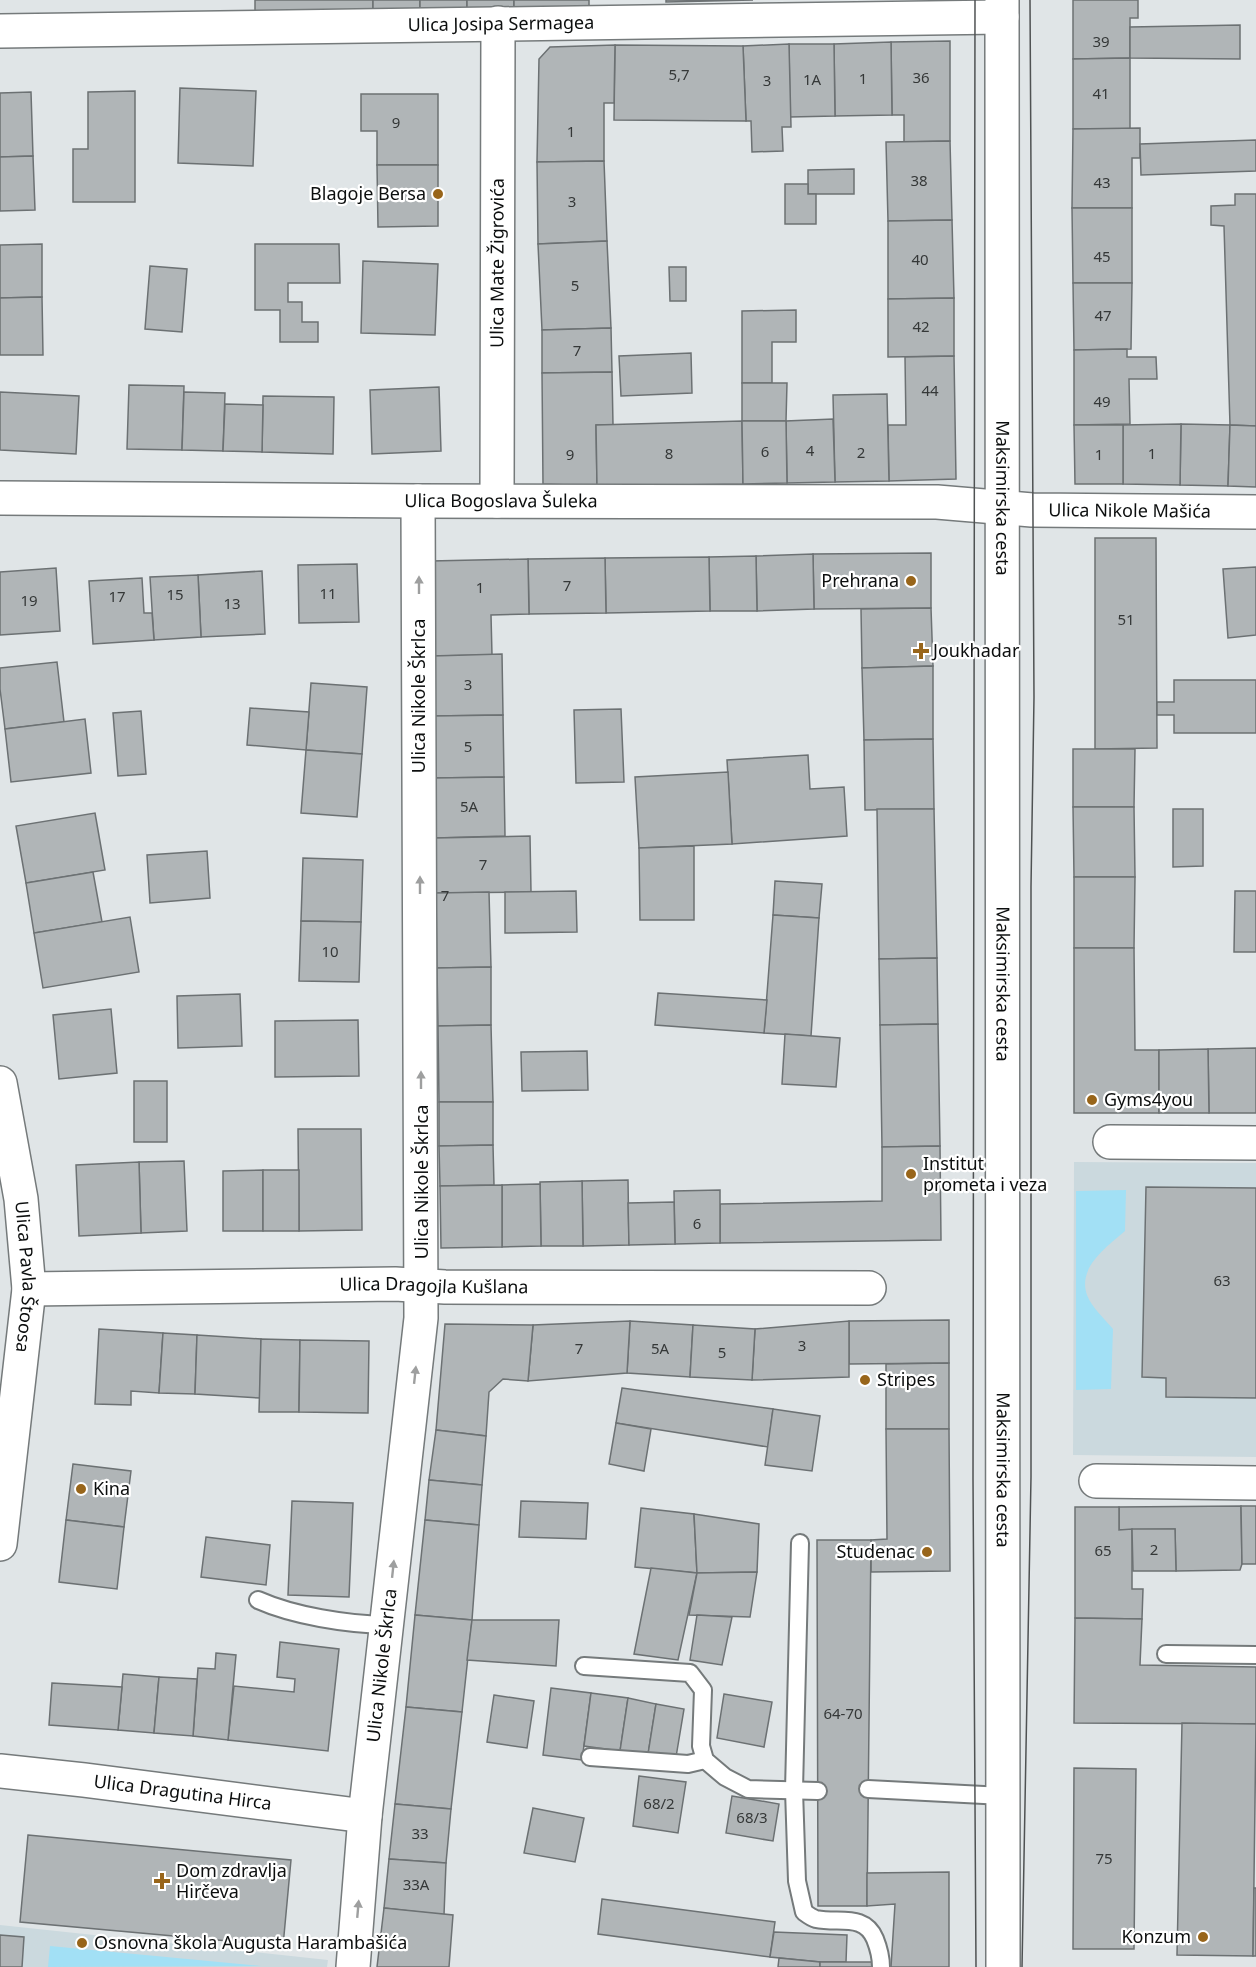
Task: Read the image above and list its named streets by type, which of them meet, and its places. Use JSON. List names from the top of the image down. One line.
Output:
{"streets":{"street":["Ulica Josipa Sermagea","Ulica Mate Žigrovića","Maksimirska cesta","Ulica Bogoslava Šuleka","Ulica Nikole Mašića","Ulica Nikole Škrlca","Ulica Pavla Štoosa","Ulica Dragojla Kušlana","Ulica Dragutina Hirca"]},"crossings":[["Ulica Josipa Sermagea","Ulica Mate Žigrovića"],["Ulica Josipa Sermagea","Maksimirska cesta"],["Ulica Mate Žigrovića","Ulica Bogoslava Šuleka"],["Maksimirska cesta","Ulica Bogoslava Šuleka"],["Maksimirska cesta","Ulica Nikole Mašića"],["Ulica Bogoslava Šuleka","Ulica Nikole Mašića"],["Ulica Bogoslava Šuleka","Ulica Nikole Škrlca"],["Ulica Nikole Škrlca","Ulica Dragojla Kušlana"],["Ulica Nikole Škrlca","Ulica Dragutina Hirca"],["Ulica Pavla Štoosa","Ulica Dragojla Kušlana"]],"one_way":["Ulica Nikole Škrlca"],"places":{"other":["Blagoje Bersa","Prehrana","Gyms4you","Institut prometa i veza","Stripes","Kina","Studenac","Konzum","Osnovna škola Augusta Harambašića"],"health":["Joukhadar","Dom zdravlja Hirčeva"]},"house_numbers":["39","5,7","36","1","1A","3","41","9","1","38","43","3","45","40","5","47","42","7","44","49","4","6","2","8","1","9","1","7","1","11","15","17","19","13","51","3","5","5A","7","7","10","6","63","3","7","5A","5","2","65","64-70","68/2","68/3","33","75","33A"]}
